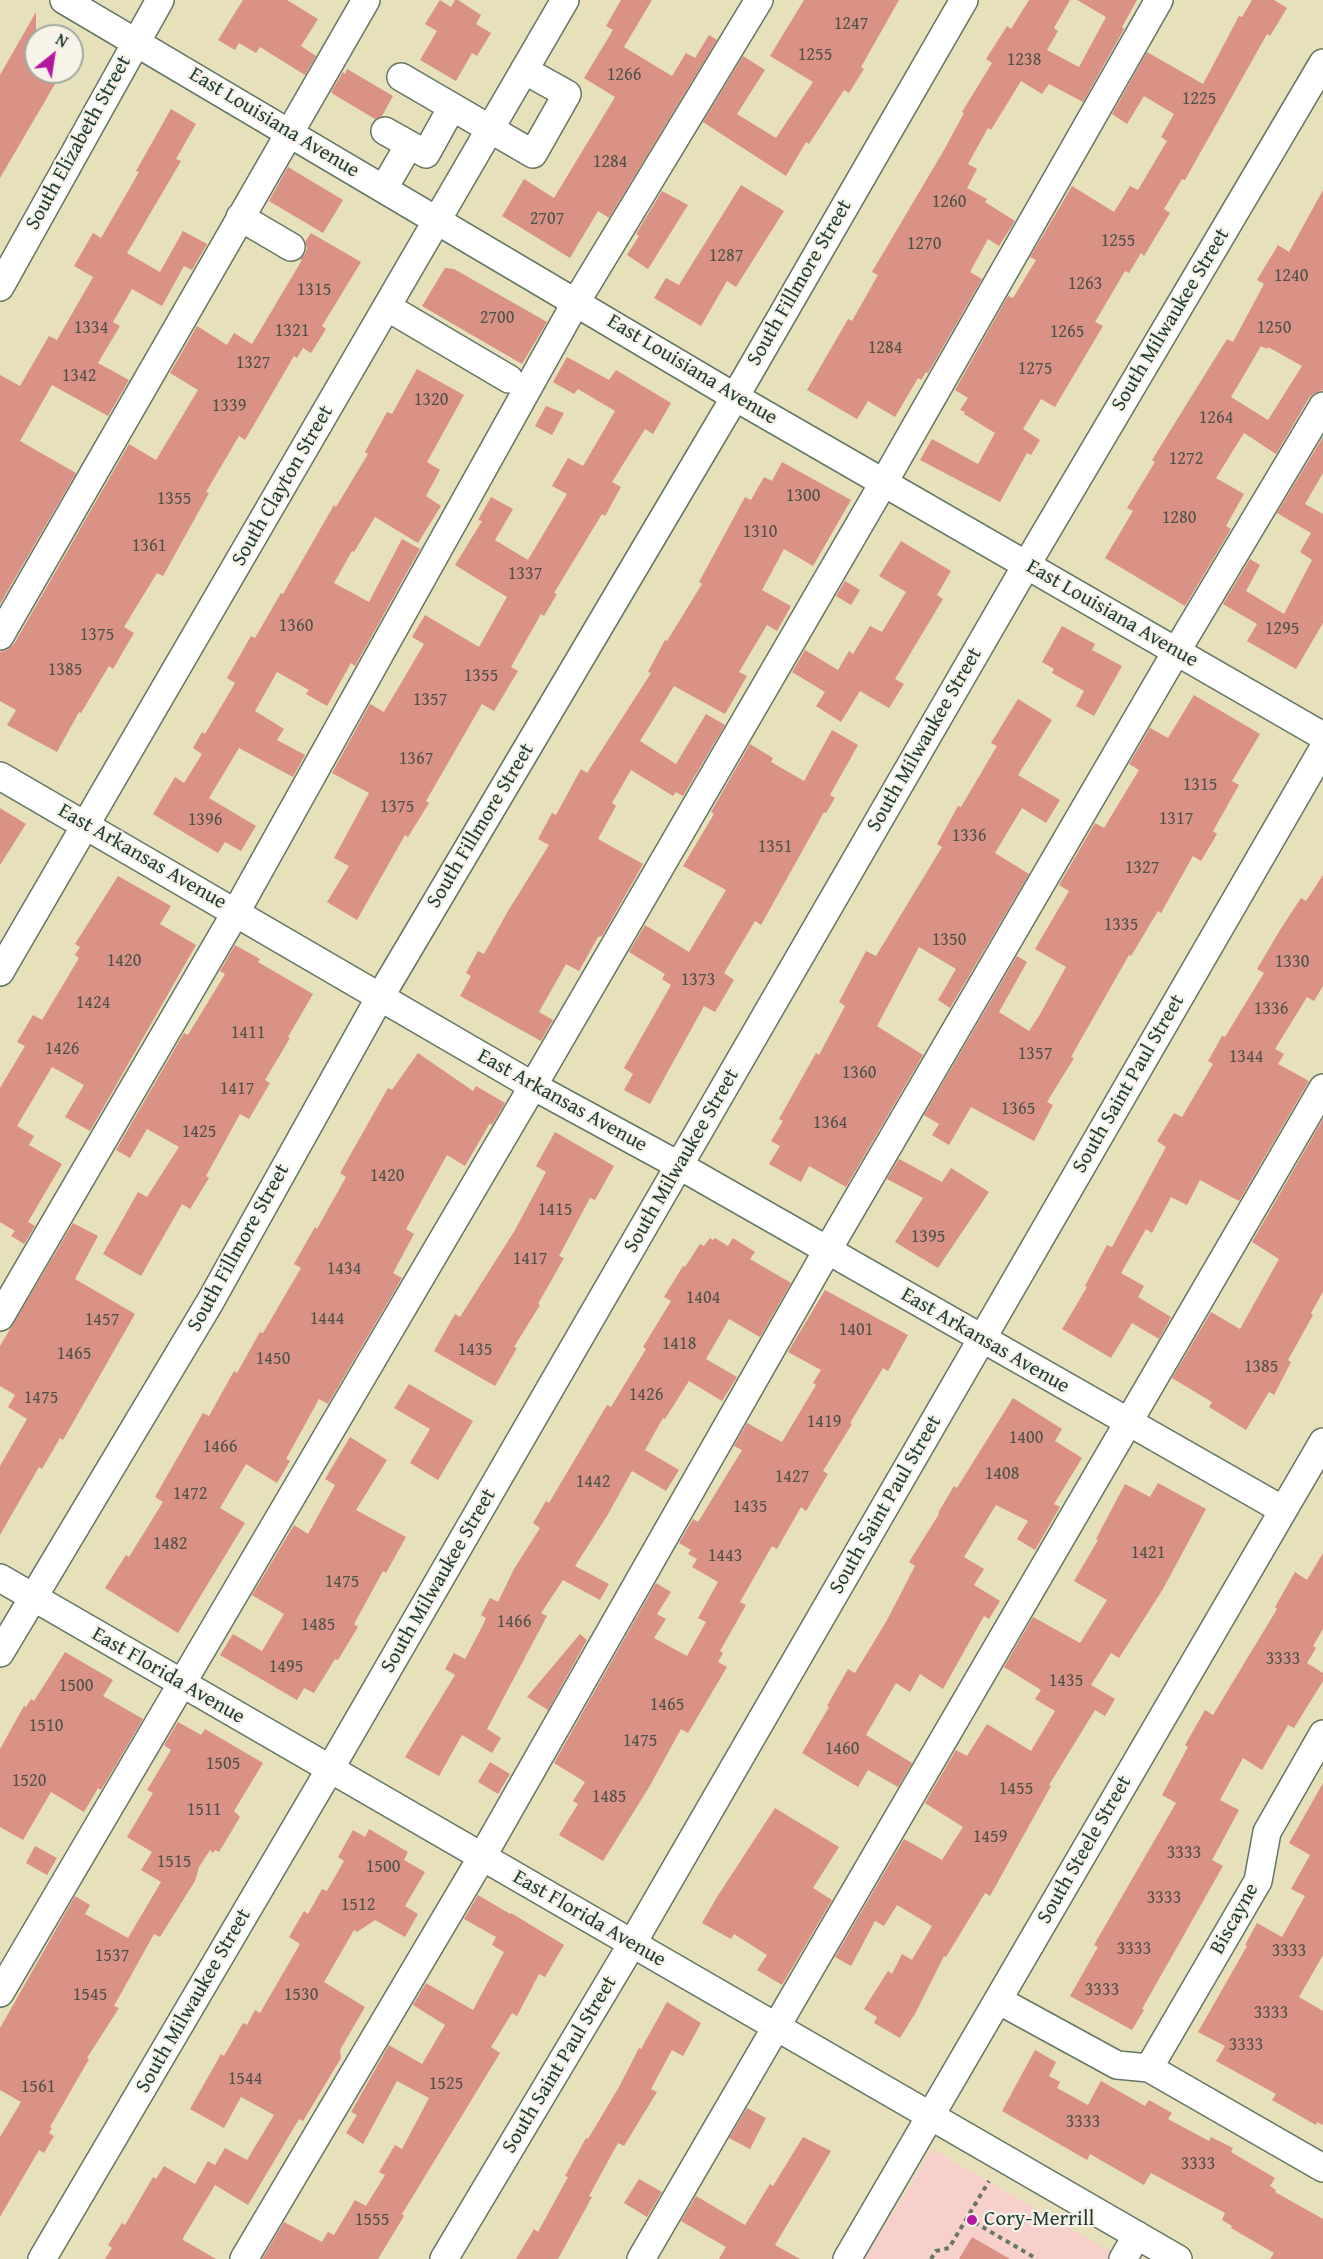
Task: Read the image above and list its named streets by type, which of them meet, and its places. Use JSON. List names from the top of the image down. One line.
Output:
{"streets":{"street":["East Louisiana Avenue","South Elizabeth Street","South Fillmore Street","South Milwaukee Street","South Clayton Street","East Arkansas Avenue","South Saint Paul Street","East Florida Avenue","South Steele Street","Biscayne"]},"crossings":[["East Louisiana Avenue","South Elizabeth Street"],["East Louisiana Avenue","South Fillmore Street"],["East Louisiana Avenue","South Milwaukee Street"],["East Louisiana Avenue","South Clayton Street"],["South Fillmore Street","East Arkansas Avenue"],["South Fillmore Street","East Florida Avenue"],["South Milwaukee Street","East Arkansas Avenue"],["South Milwaukee Street","East Florida Avenue"],["South Clayton Street","East Arkansas Avenue"],["East Arkansas Avenue","South Saint Paul Street"],["East Arkansas Avenue","South Steele Street"],["South Saint Paul Street","East Florida Avenue"],["East Florida Avenue","South Steele Street"]],"places":["Cory-Merrill"],"house_numbers":["1247","1255","1238","1266","1225","1284","1260","2707","1255","1270","1287","1240","1263","1315","2700","1334","1250","1321","1265","1284","1327","1275","1342","1320","1339","1264","1272","1300","1355","1280","1310","1361","1337","1360","1295","1375","1385","1355","1357","1367","1315","1375","1317","1396","1336","1351","1327","1335","1350","1420","1330","1373","1424","1336","1411","1426","1357","1344","1360","1417","1365","1364","1425","1420","1415","1395","1417","1434","1404","1444","1457","1401","1418","1435","1465","1450","1385","1426","1475","1419","1400","1466","1408","1427","1442","1472","1435","1482","1421","1443","1475","1466","1485","3333","1495","1435","1500","1465","1510","1475","1460","1505","1520","1455","1485","1511","1459","3333","1515","1500","3333","1512","3333","3333","1537","3333","1545","1530","3333","3333","1544","1525","1561","3333","3333","1555"],"north":"top right"}
